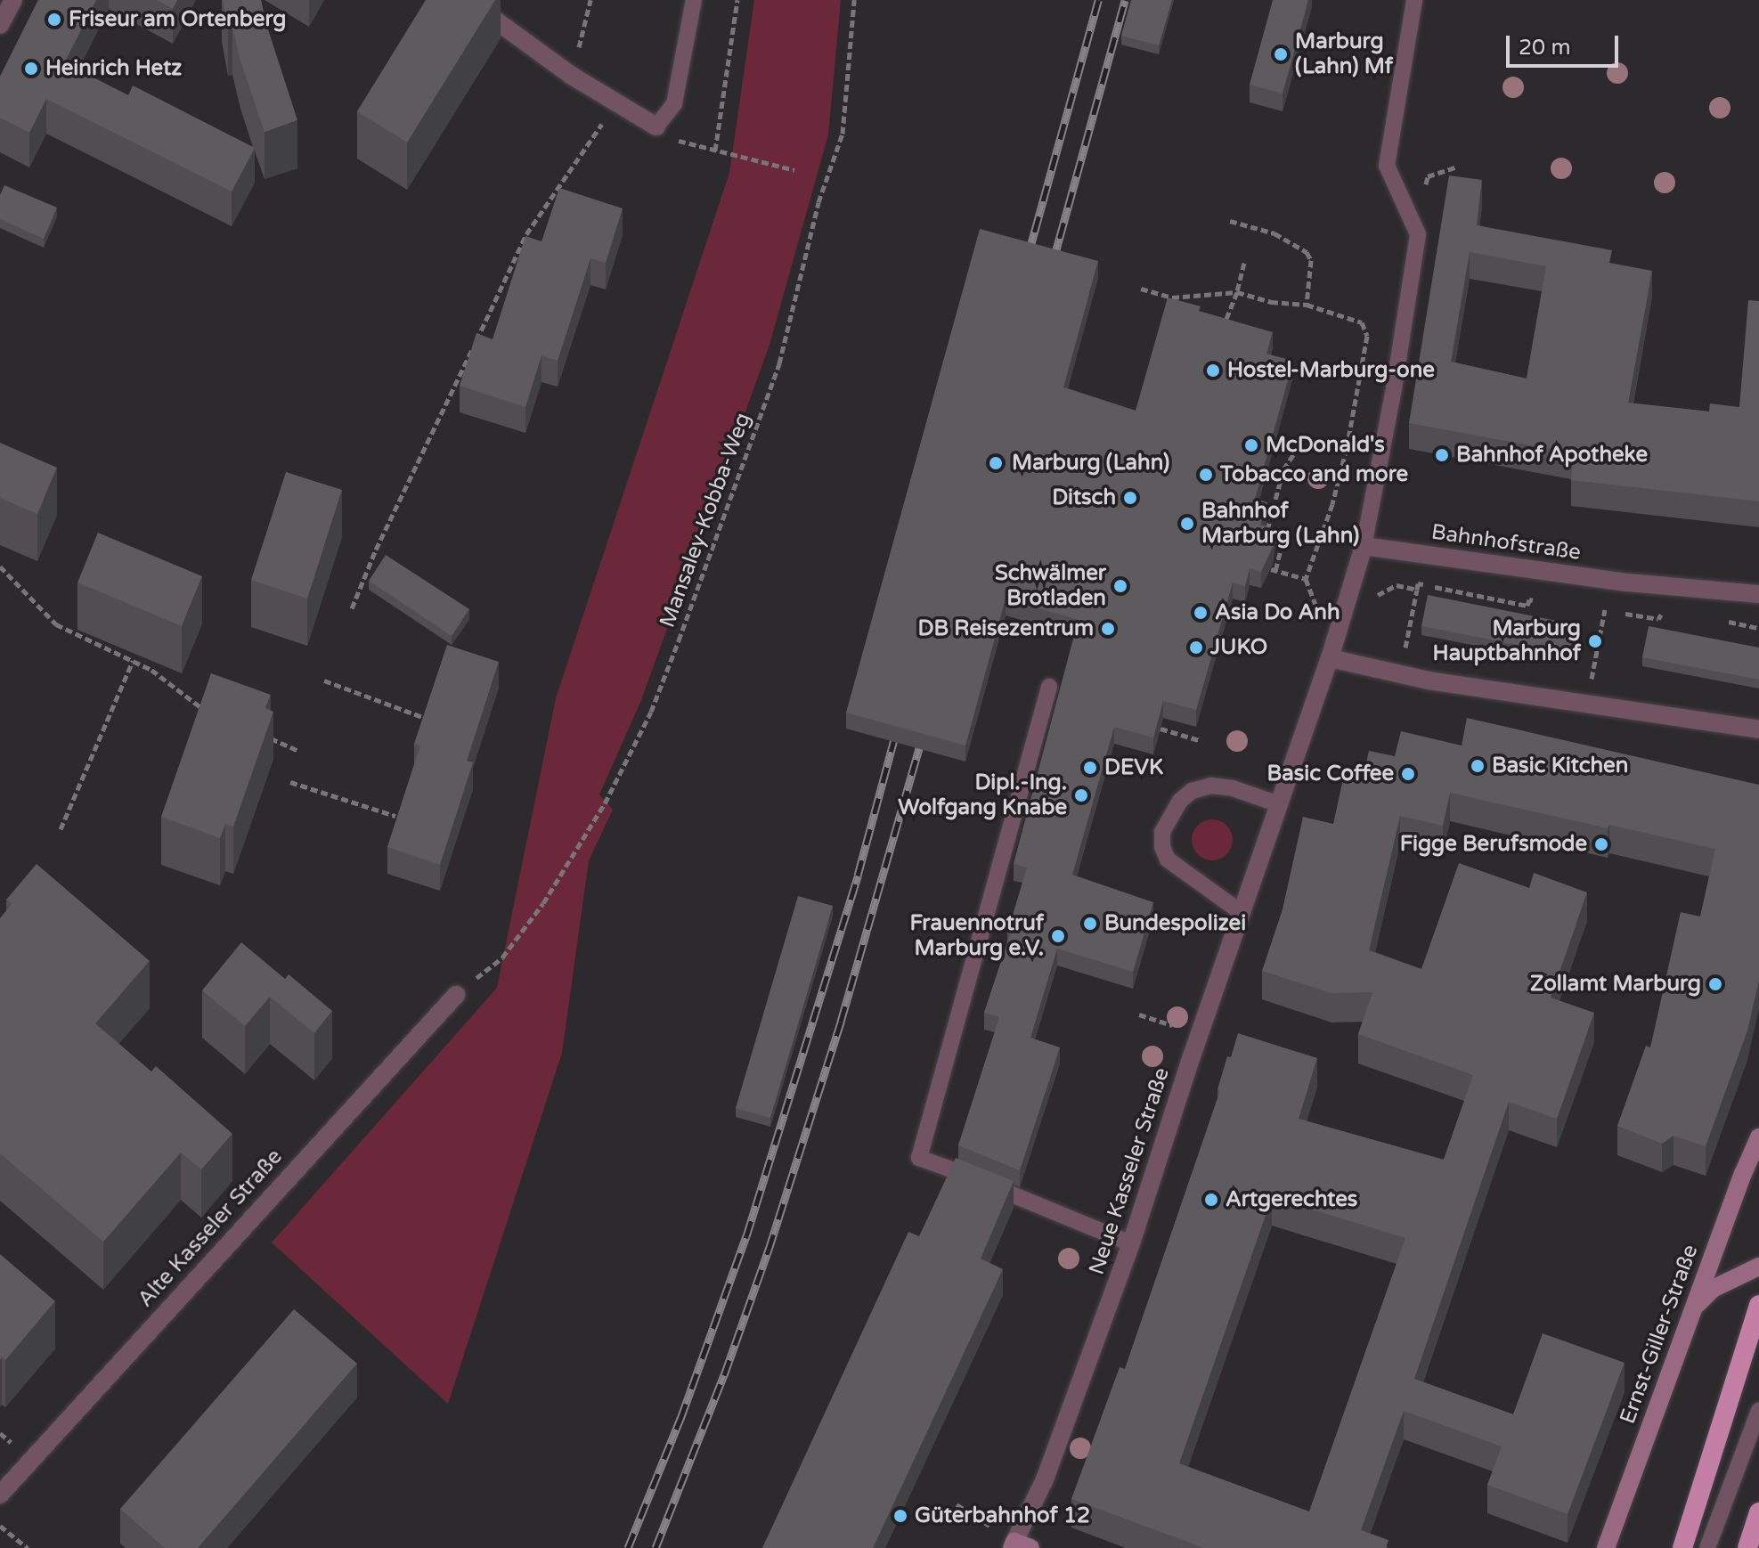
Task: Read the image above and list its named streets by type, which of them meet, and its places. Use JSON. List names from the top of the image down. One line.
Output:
{"streets":{"main road":["Ernst-Giller-Straße"],"street":["Bahnhofstraße","Neue Kasseler Straße","Alte Kasseler Straße"],"path":["Mansaley-Kobba-Weg"]},"crossings":[["Mansaley-Kobba-Weg","Alte Kasseler Straße"]],"places":["Friseur am Ortenberg","Marburg (Lahn) Mf","Heinrich Hetz","Hostel-Marburg-one","McDonald's","Bahnhof Apotheke","Marburg (Lahn)","Tobacco and more","Ditsch","Bahnhof Marburg (Lahn)","Schwälmer Brotladen","Asia Do Anh","DB Reisezentrum","Marburg Hauptbahnhof","JUKO","Basic Kitchen","DEVK","Basic Coffee","Dipl.-Ing. Wolfgang Knabe","Figge Berufsmode","Bundespolizei","Frauennotruf Marburg e.V.","Zollamt Marburg","Artgerechtes","Güterbahnhof 12"],"scale_bar":"20 m"}
